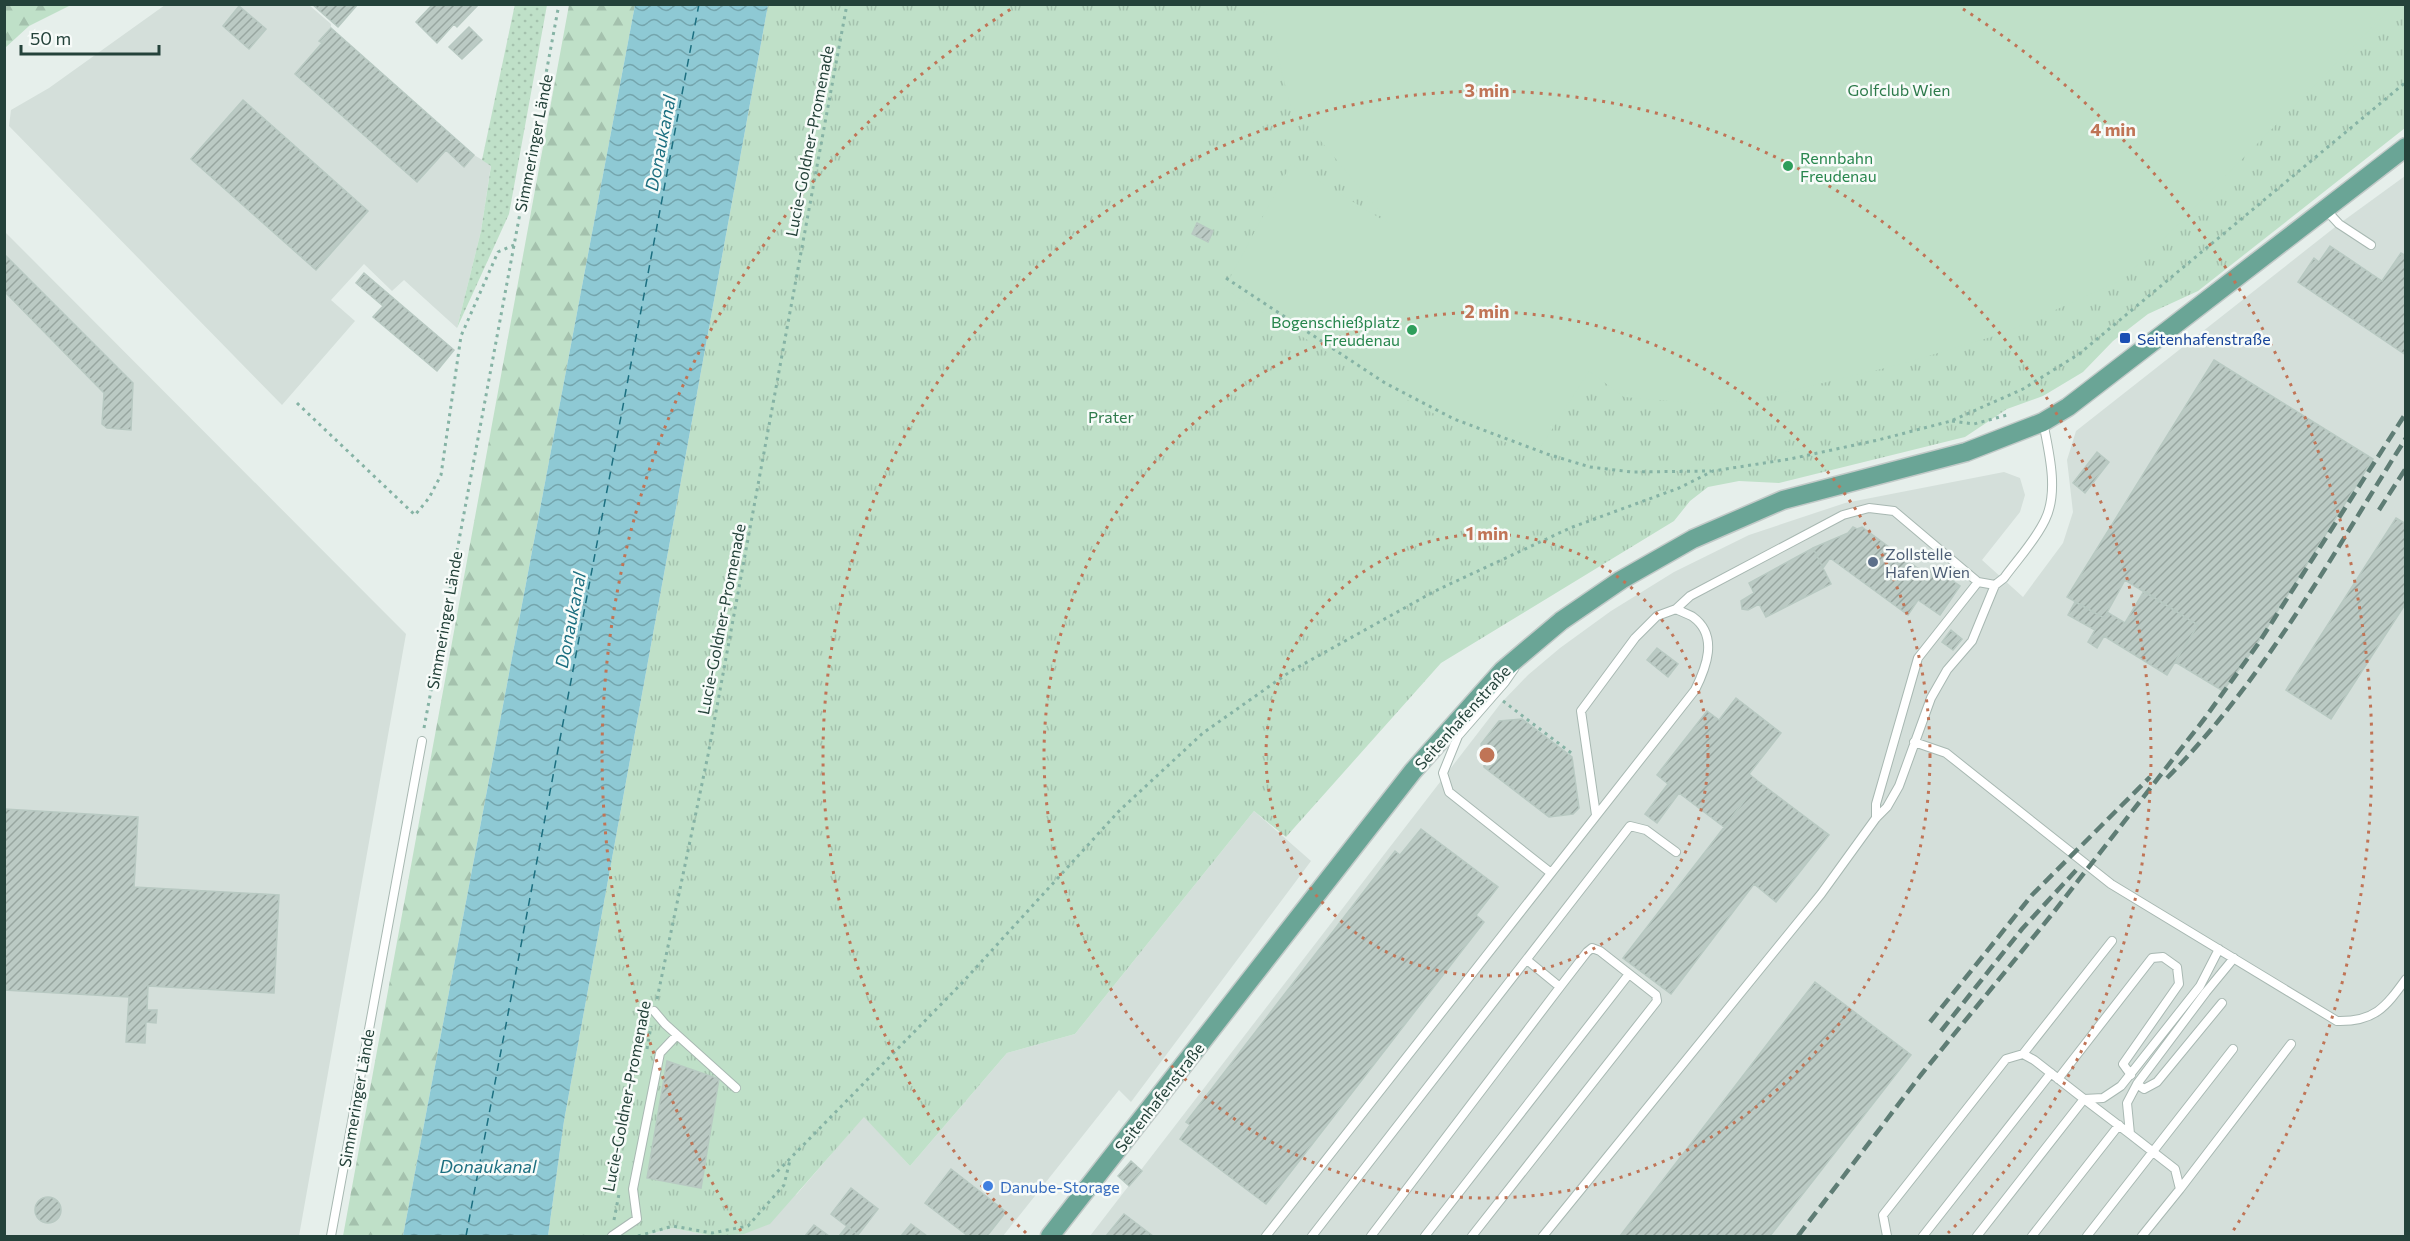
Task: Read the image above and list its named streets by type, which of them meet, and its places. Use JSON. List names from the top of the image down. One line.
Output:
{"streets":{"main road":["Seitenhafenstraße"],"lane":["Simmeringer Lände"],"path":["Lucie-Goldner-Promenade"]},"water":["Donaukanal"],"parks":["Golfclub Wien","Prater"],"places":{"other":["Rennbahn Freudenau","Bogenschießplatz Freudenau","Zollstelle Hafen Wien","Danube-Storage"],"transit":["Seitenhafenstraße"]},"scale_bar":"50 m","rings":["3 min","4 min","2 min","1 min"]}
